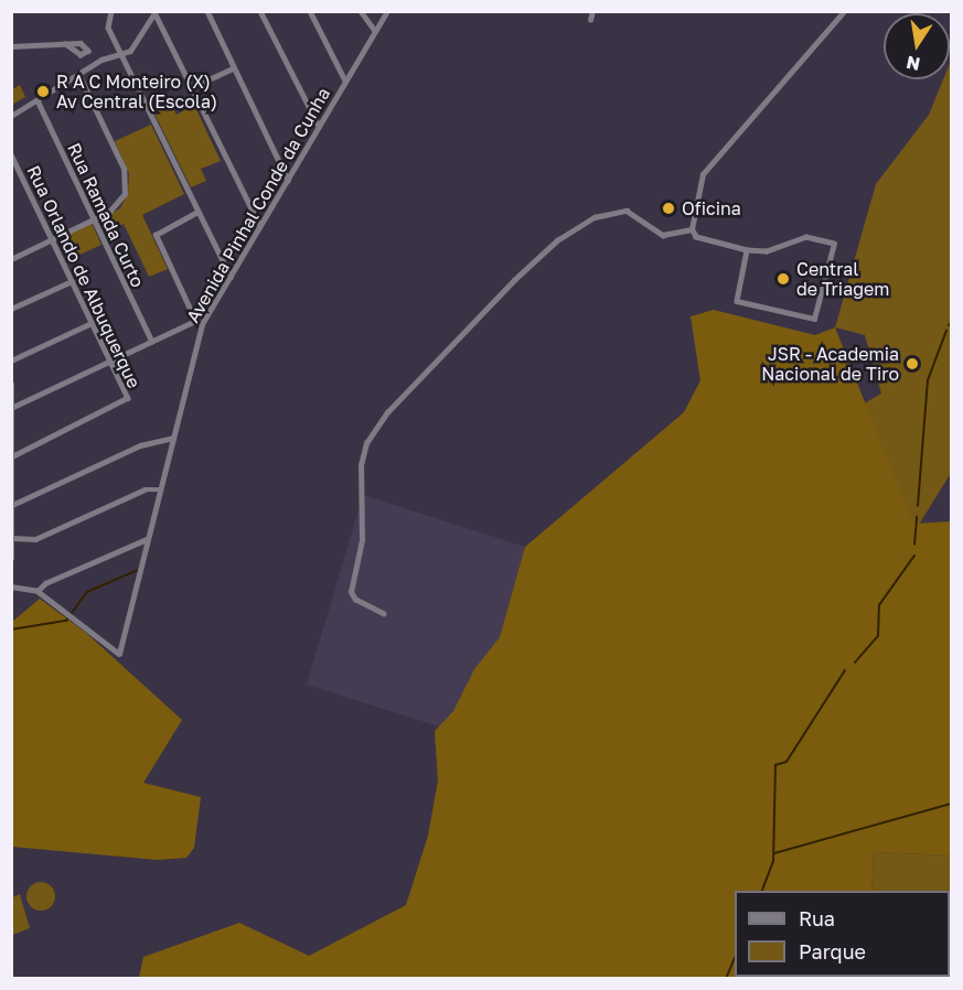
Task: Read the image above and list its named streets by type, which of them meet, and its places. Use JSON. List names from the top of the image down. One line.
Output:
{"streets":{"street":["Avenida Pinhal Conde da Cunha","Rua Ramada Curto","Rua Orlando de Albuquerque"]},"places":["R A C Monteiro (X) Av Central (Escola)","Oficina","Central de Triagem","JSR - Academia Nacional de Tiro"],"legend":["Rua","Parque"],"north":"bottom"}
